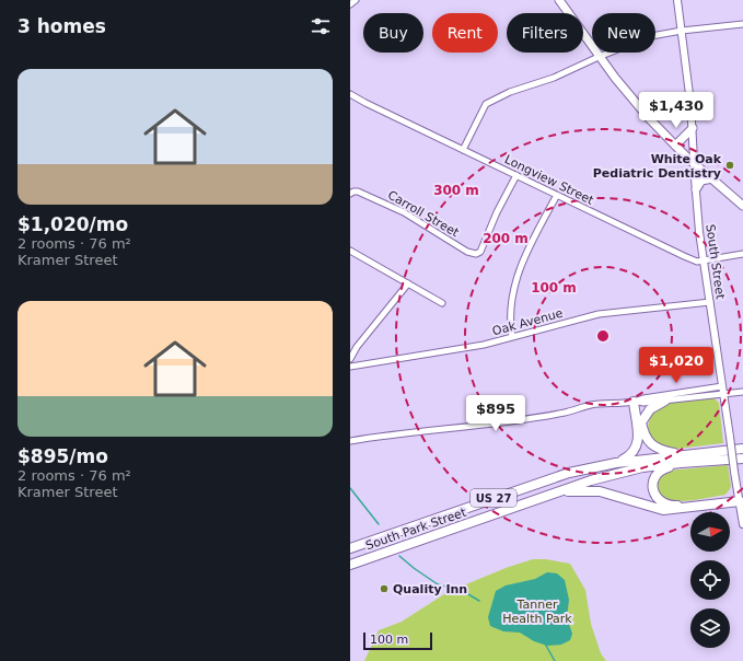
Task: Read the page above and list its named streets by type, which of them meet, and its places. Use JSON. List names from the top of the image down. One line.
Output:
{"streets":{"main road":["US 27","South Park Street"],"street":["Longview Street","Carroll Street","South Street","Oak Avenue"]},"crossings":[["Longview Street","Carroll Street"],["Longview Street","South Street"],["South Street","Oak Avenue"]],"parks":["Tanner Health Park"],"places":["White Oak Pediatric Dentistry","Quality Inn"],"scale_bar":"100 m","north":"right","page":{"heading":"3 homes","chip":["Buy","Rent","Filters","New"],"list":[{"name":"$1,020/mo","note":"2 rooms · 76 m² · Kramer Street"},{"name":"$895/mo","note":"2 rooms · 76 m² · Kramer Street"}],"price":["$1,430","$1,020","$895"],"scale":"100 m"},"rings":["300 m","200 m","100 m"]}
